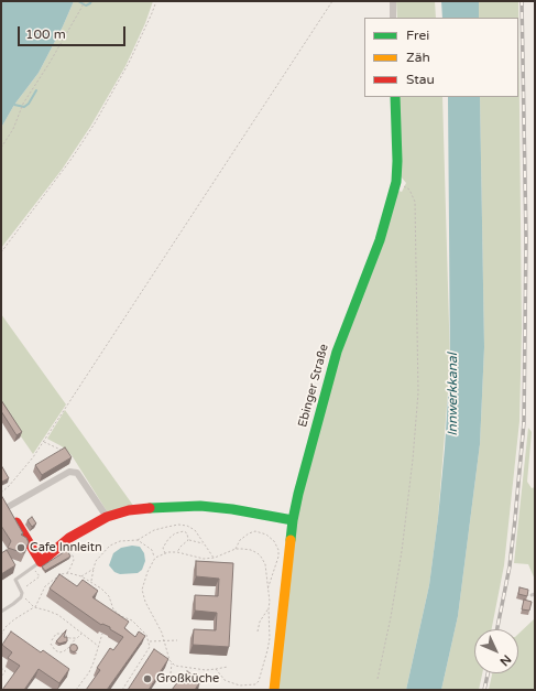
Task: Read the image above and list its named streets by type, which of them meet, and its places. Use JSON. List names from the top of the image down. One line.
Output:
{"streets":{"street":["Ebinger Straße"]},"water":["Innwerkkanal"],"places":["Cafe Innleitn","Großküche"],"legend":["Frei","Zäh","Stau"],"scale_bar":"100 m","north":"bottom right"}
